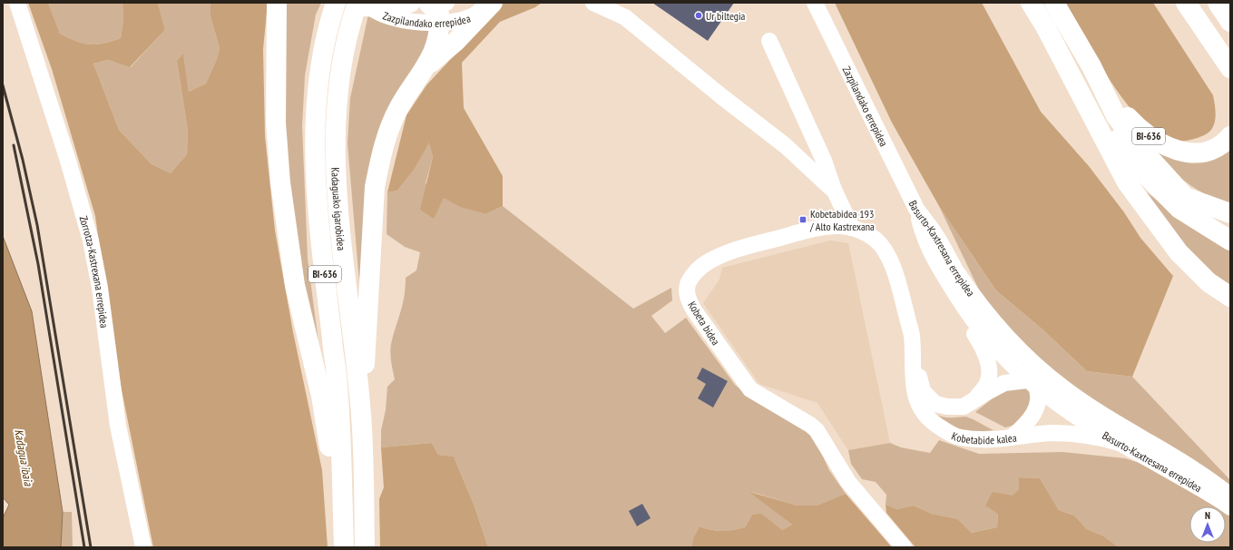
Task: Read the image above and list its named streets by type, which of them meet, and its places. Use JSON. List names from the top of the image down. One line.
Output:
{"streets":{"highway":["BI-636","Kadaguako igarobidea"],"street":["Zazpilandako errepidea","Basurto-Kaxtresana errepidea","Zorrotza-Kastrexana errepidea","Kobeta bidea","Kobetabide kalea"]},"crossings":[["Zazpilandako errepidea","Kadaguako igarobidea"],["Zazpilandako errepidea","Basurto-Kaxtresana errepidea"],["Basurto-Kaxtresana errepidea","Kobetabide kalea"],["Kobeta bidea","Kobetabide kalea"]],"water":["Kadagua ibaia"],"places":{"other":["Ur biltegia"],"transit":["Kobetabidea 193 / Alto Kastrexana"]},"north":"top"}
